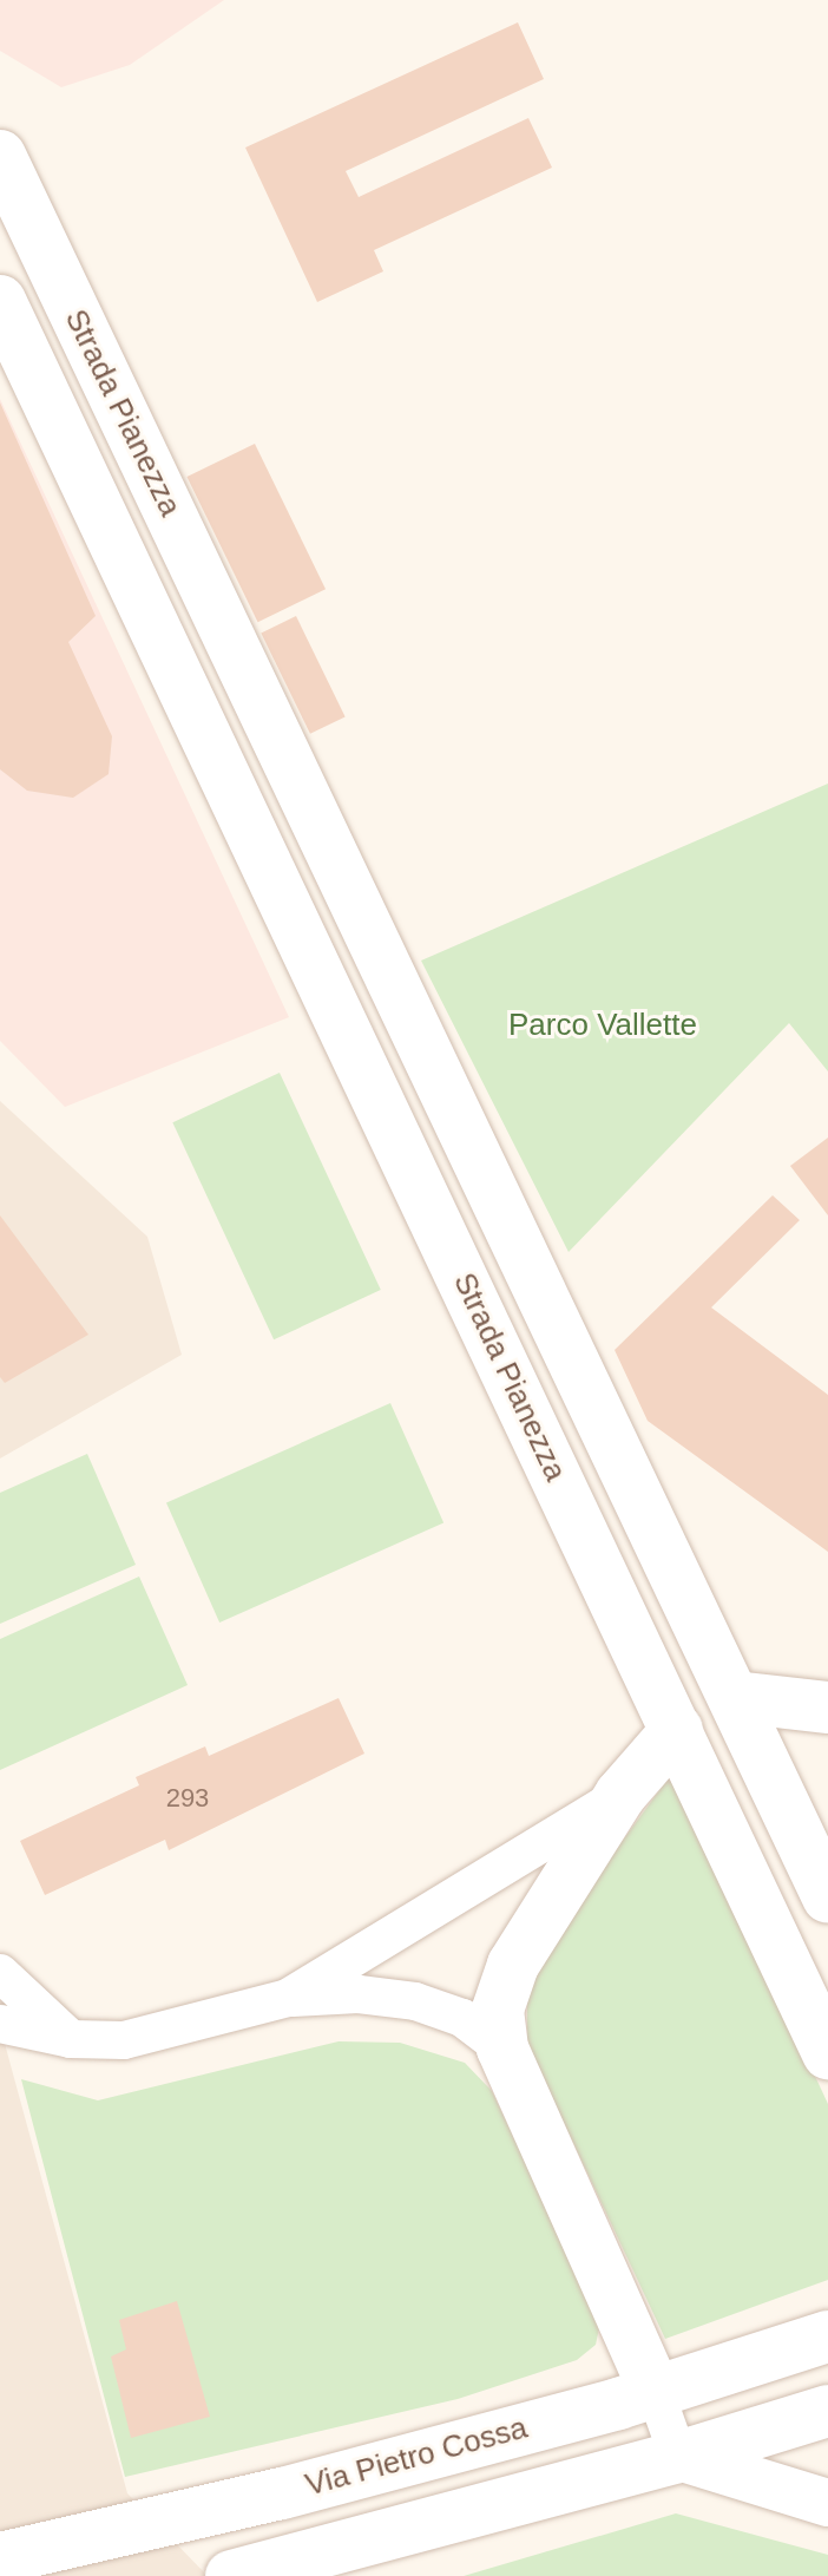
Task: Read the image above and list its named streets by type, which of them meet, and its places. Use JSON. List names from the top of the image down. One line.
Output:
{"streets":{"main road":["Strada Pianezza","Via Pietro Cossa"]},"parks":["Parco Vallette"],"house_numbers":["293"]}
